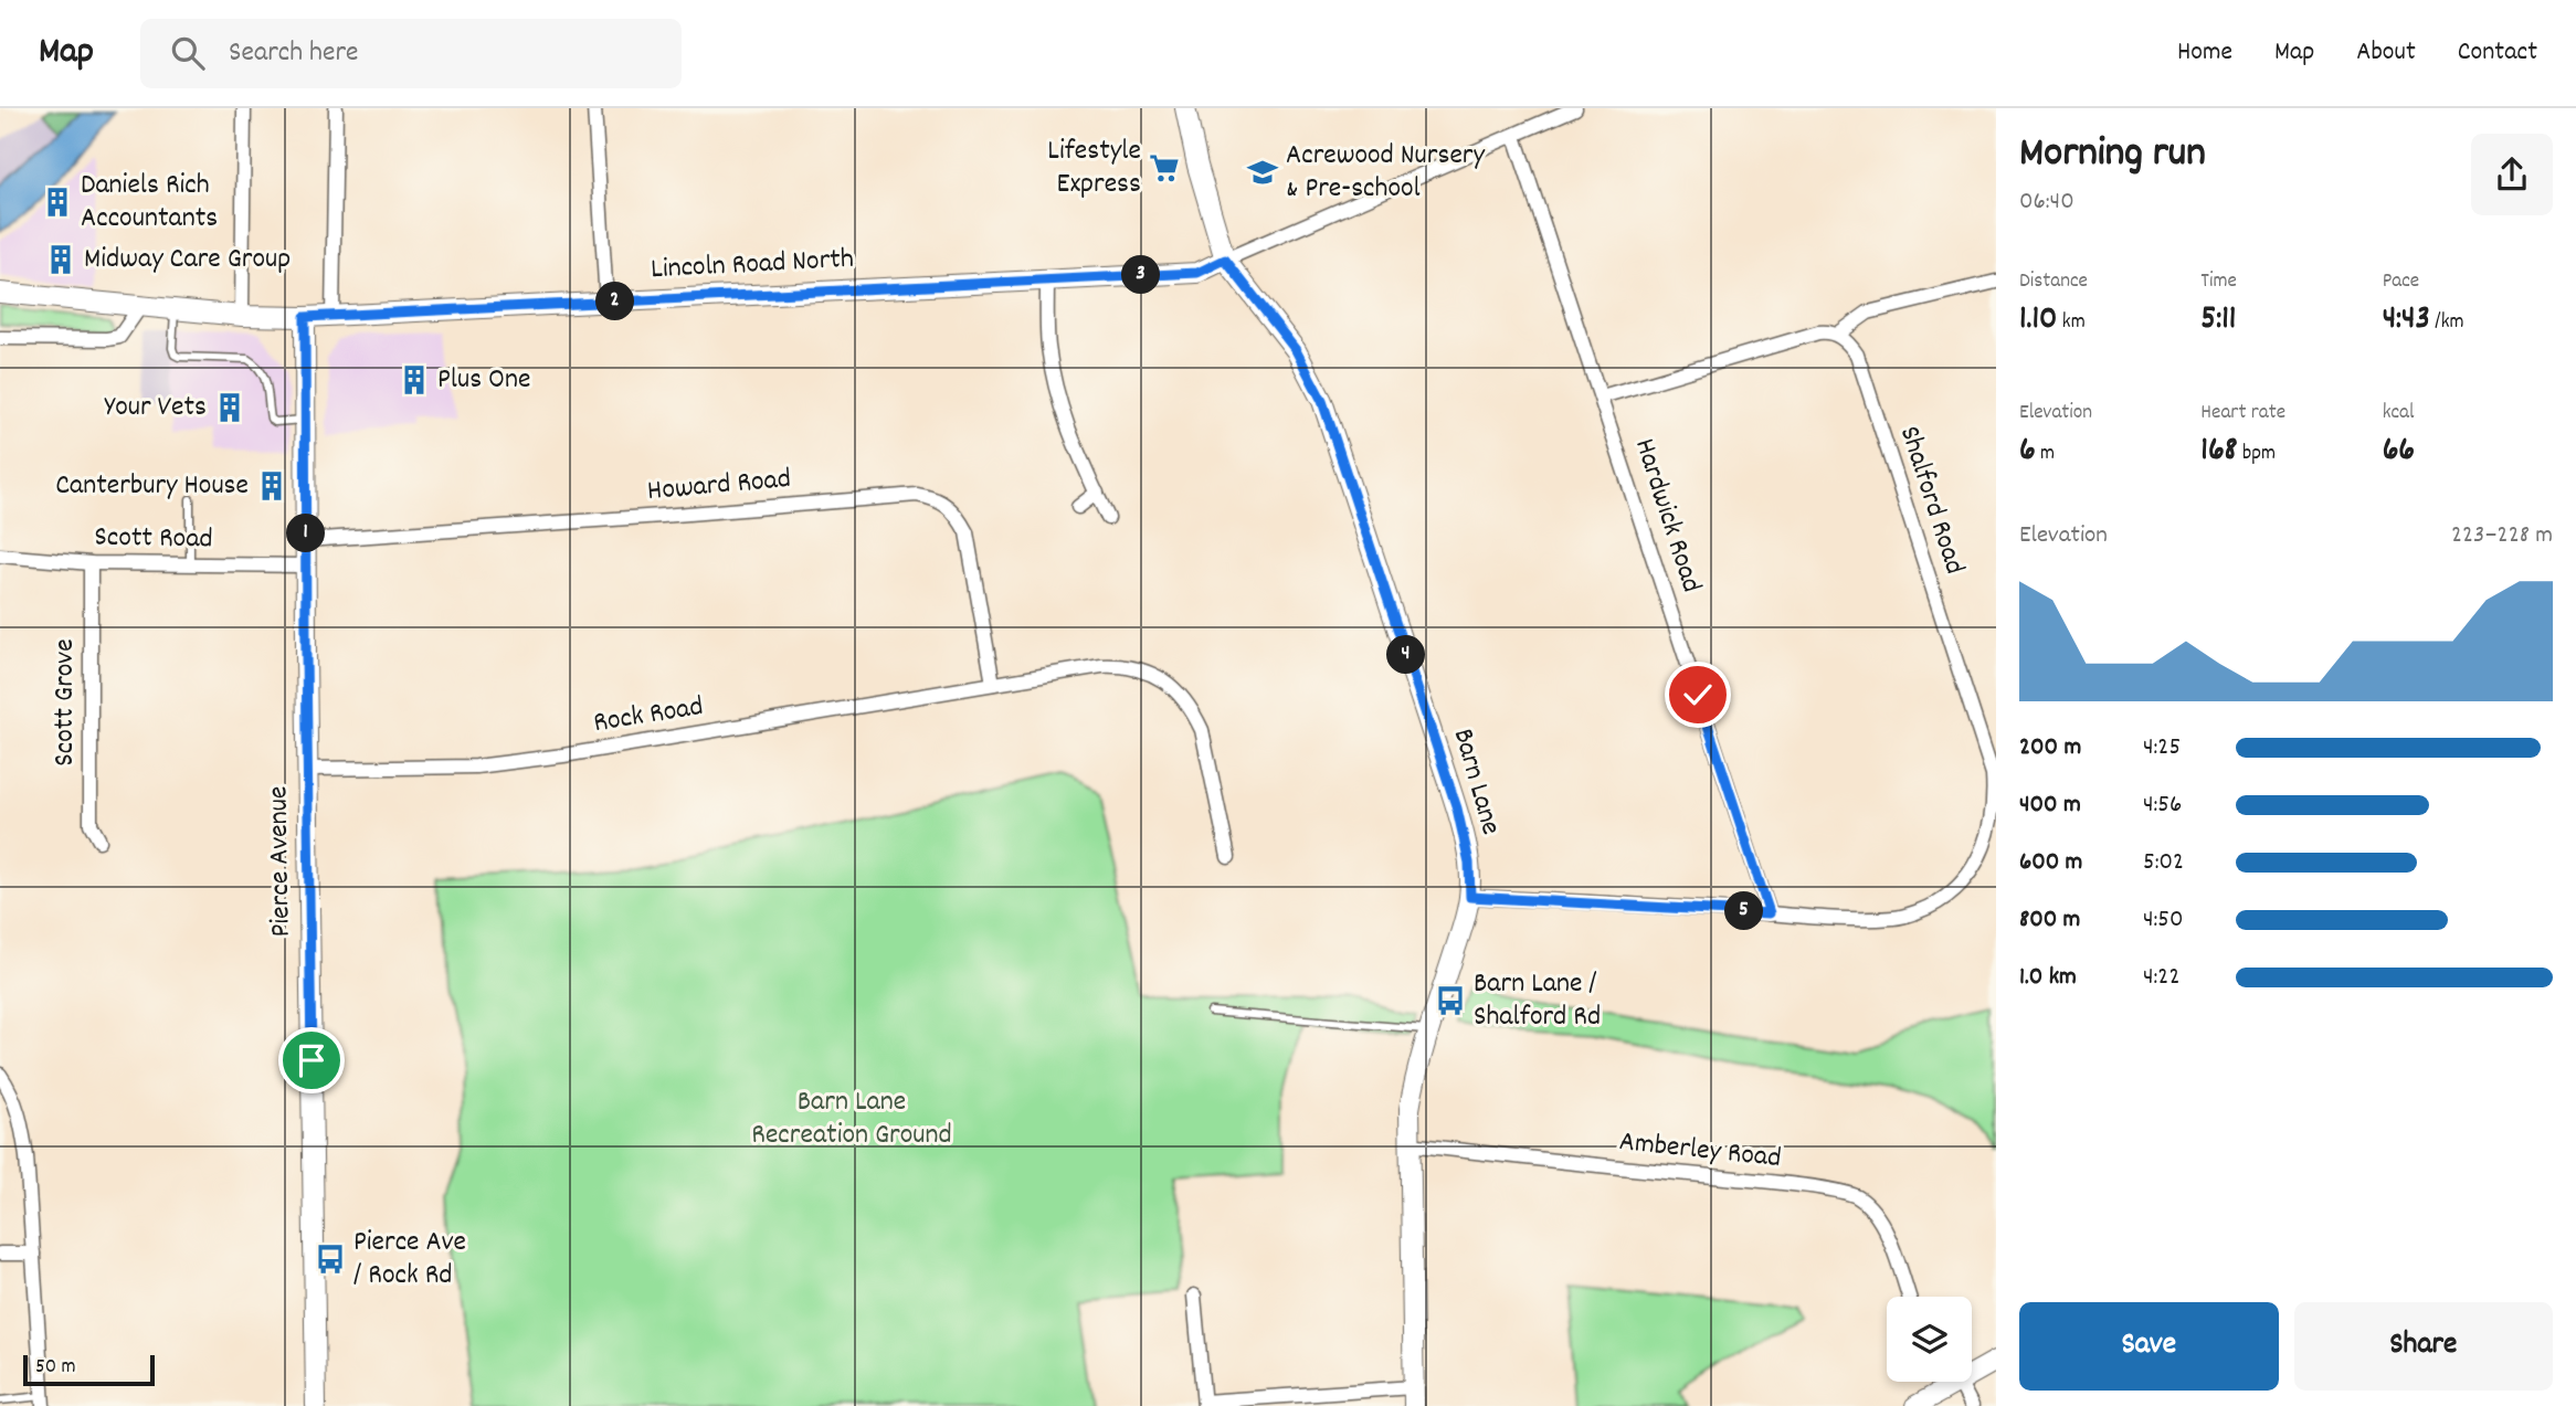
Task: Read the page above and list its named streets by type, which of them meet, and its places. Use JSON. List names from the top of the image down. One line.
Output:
{"streets":{"street":["Lincoln Road North","Howard Road","Shalford Road","Hardwick Road","Scott Road","Scott Grove","Rock Road","Barn Lane","Pierce Avenue","Amberley Road"]},"crossings":[["Lincoln Road North","Barn Lane"],["Lincoln Road North","Pierce Avenue"],["Howard Road","Rock Road"],["Howard Road","Pierce Avenue"],["Shalford Road","Hardwick Road"],["Shalford Road","Barn Lane"],["Scott Road","Scott Grove"],["Scott Road","Pierce Avenue"],["Rock Road","Pierce Avenue"],["Barn Lane","Amberley Road"]],"parks":["Barn Lane Recreation Ground"],"places":{"supermarket":["Lifestyle Express"],"school or university":["Acrewood Nursery & Pre-school"],"building":["Daniels Rich Accountants","Midway Care Group","Plus One","Your Vets","Canterbury House"],"bus stop":["Barn Lane / Shalford Rd","Pierce Ave / Rock Rd"]},"scale_bar":"50 m","page":{"header":"Map","search":"Search here","nav":["Home","Map","About","Contact"],"heading":["Morning run","06:40"],"stats":[["Distance","1.10 km"],["Time","5:11"],["Pace","4:43 /km"],["Elevation","6 m"],["Heart rate","168 bpm"],["kcal","66"]],"pins":["3","2","1","4","5"],"chart":["Elevation","223–228 m"],"list":[{"name":"200 m","note":"4:25"},{"name":"400 m","note":"4:56"},{"name":"600 m","note":"5:02"},{"name":"800 m","note":"4:50"},{"name":"1.0 km","note":"4:22"}],"buttons":["Save","Share"],"scale":"50 m"}}
